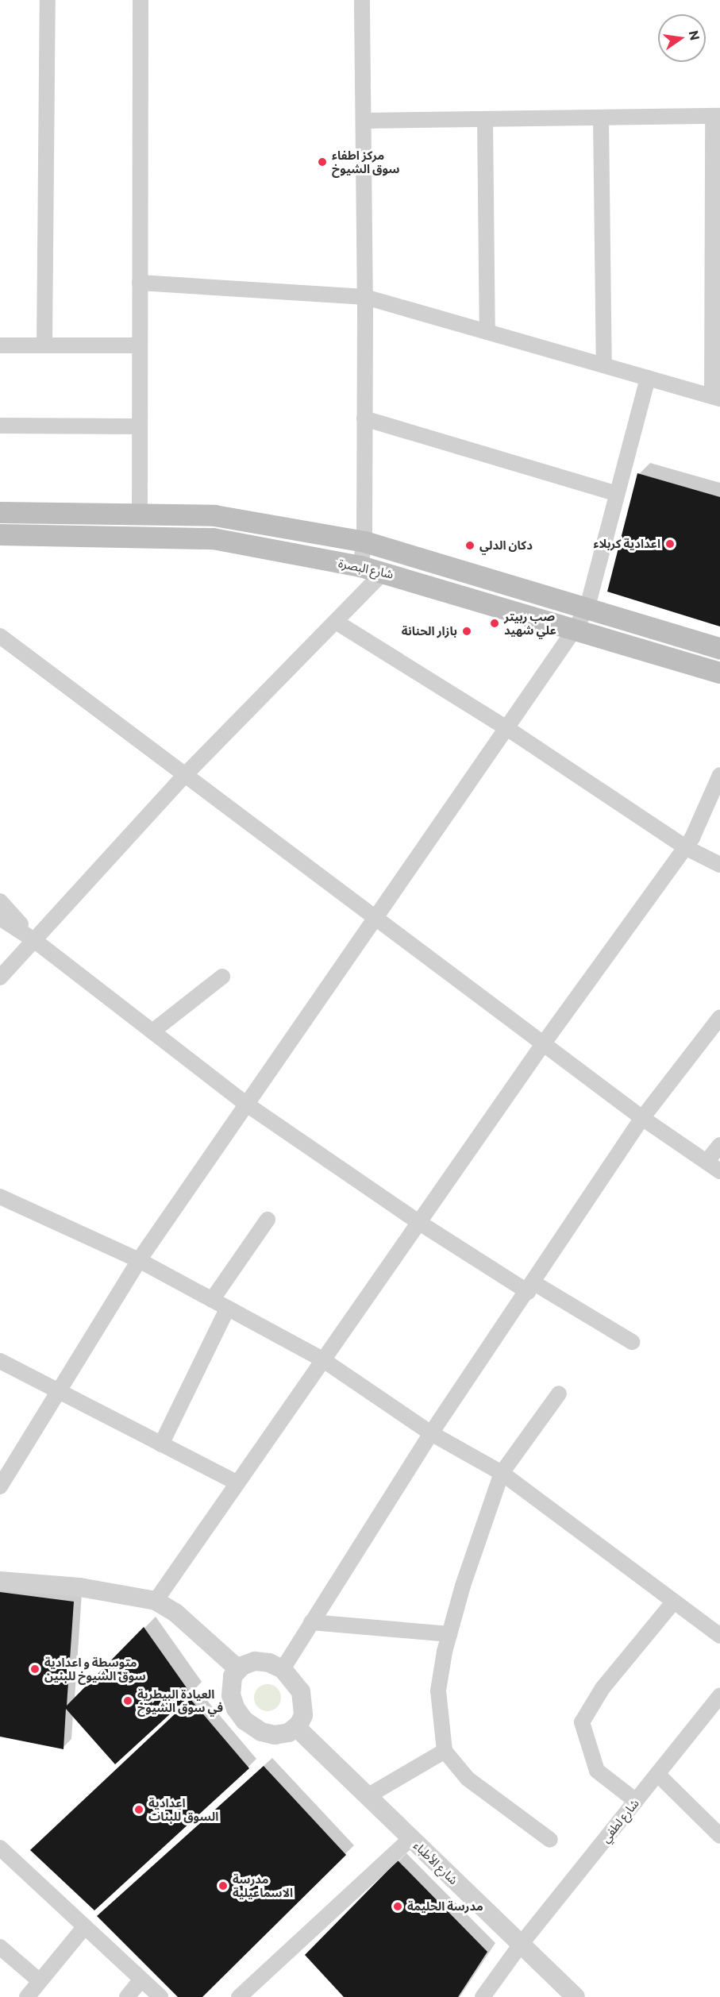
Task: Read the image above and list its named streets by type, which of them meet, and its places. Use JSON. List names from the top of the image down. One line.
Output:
{"streets":{"main road":["شارع البصرة"],"street":["شارع لطفي","شارع الأطباء"]},"crossings":[["شارع لطفي","شارع الأطباء"]],"places":["مركز اطفاء سوق الشيوخ","اعدادية كربلاء","دكان الدلي","صب ربيتر علي شهيد","بازار الحنانة","متوسطة و اعدادية سوق الشيوخ للبنين","العيادة البيطرية في سوق الشيوخ","اعدادية السوق للبنات","مدرسة الاسماعيلية","مدرسة الحليمة"],"north":"right"}
